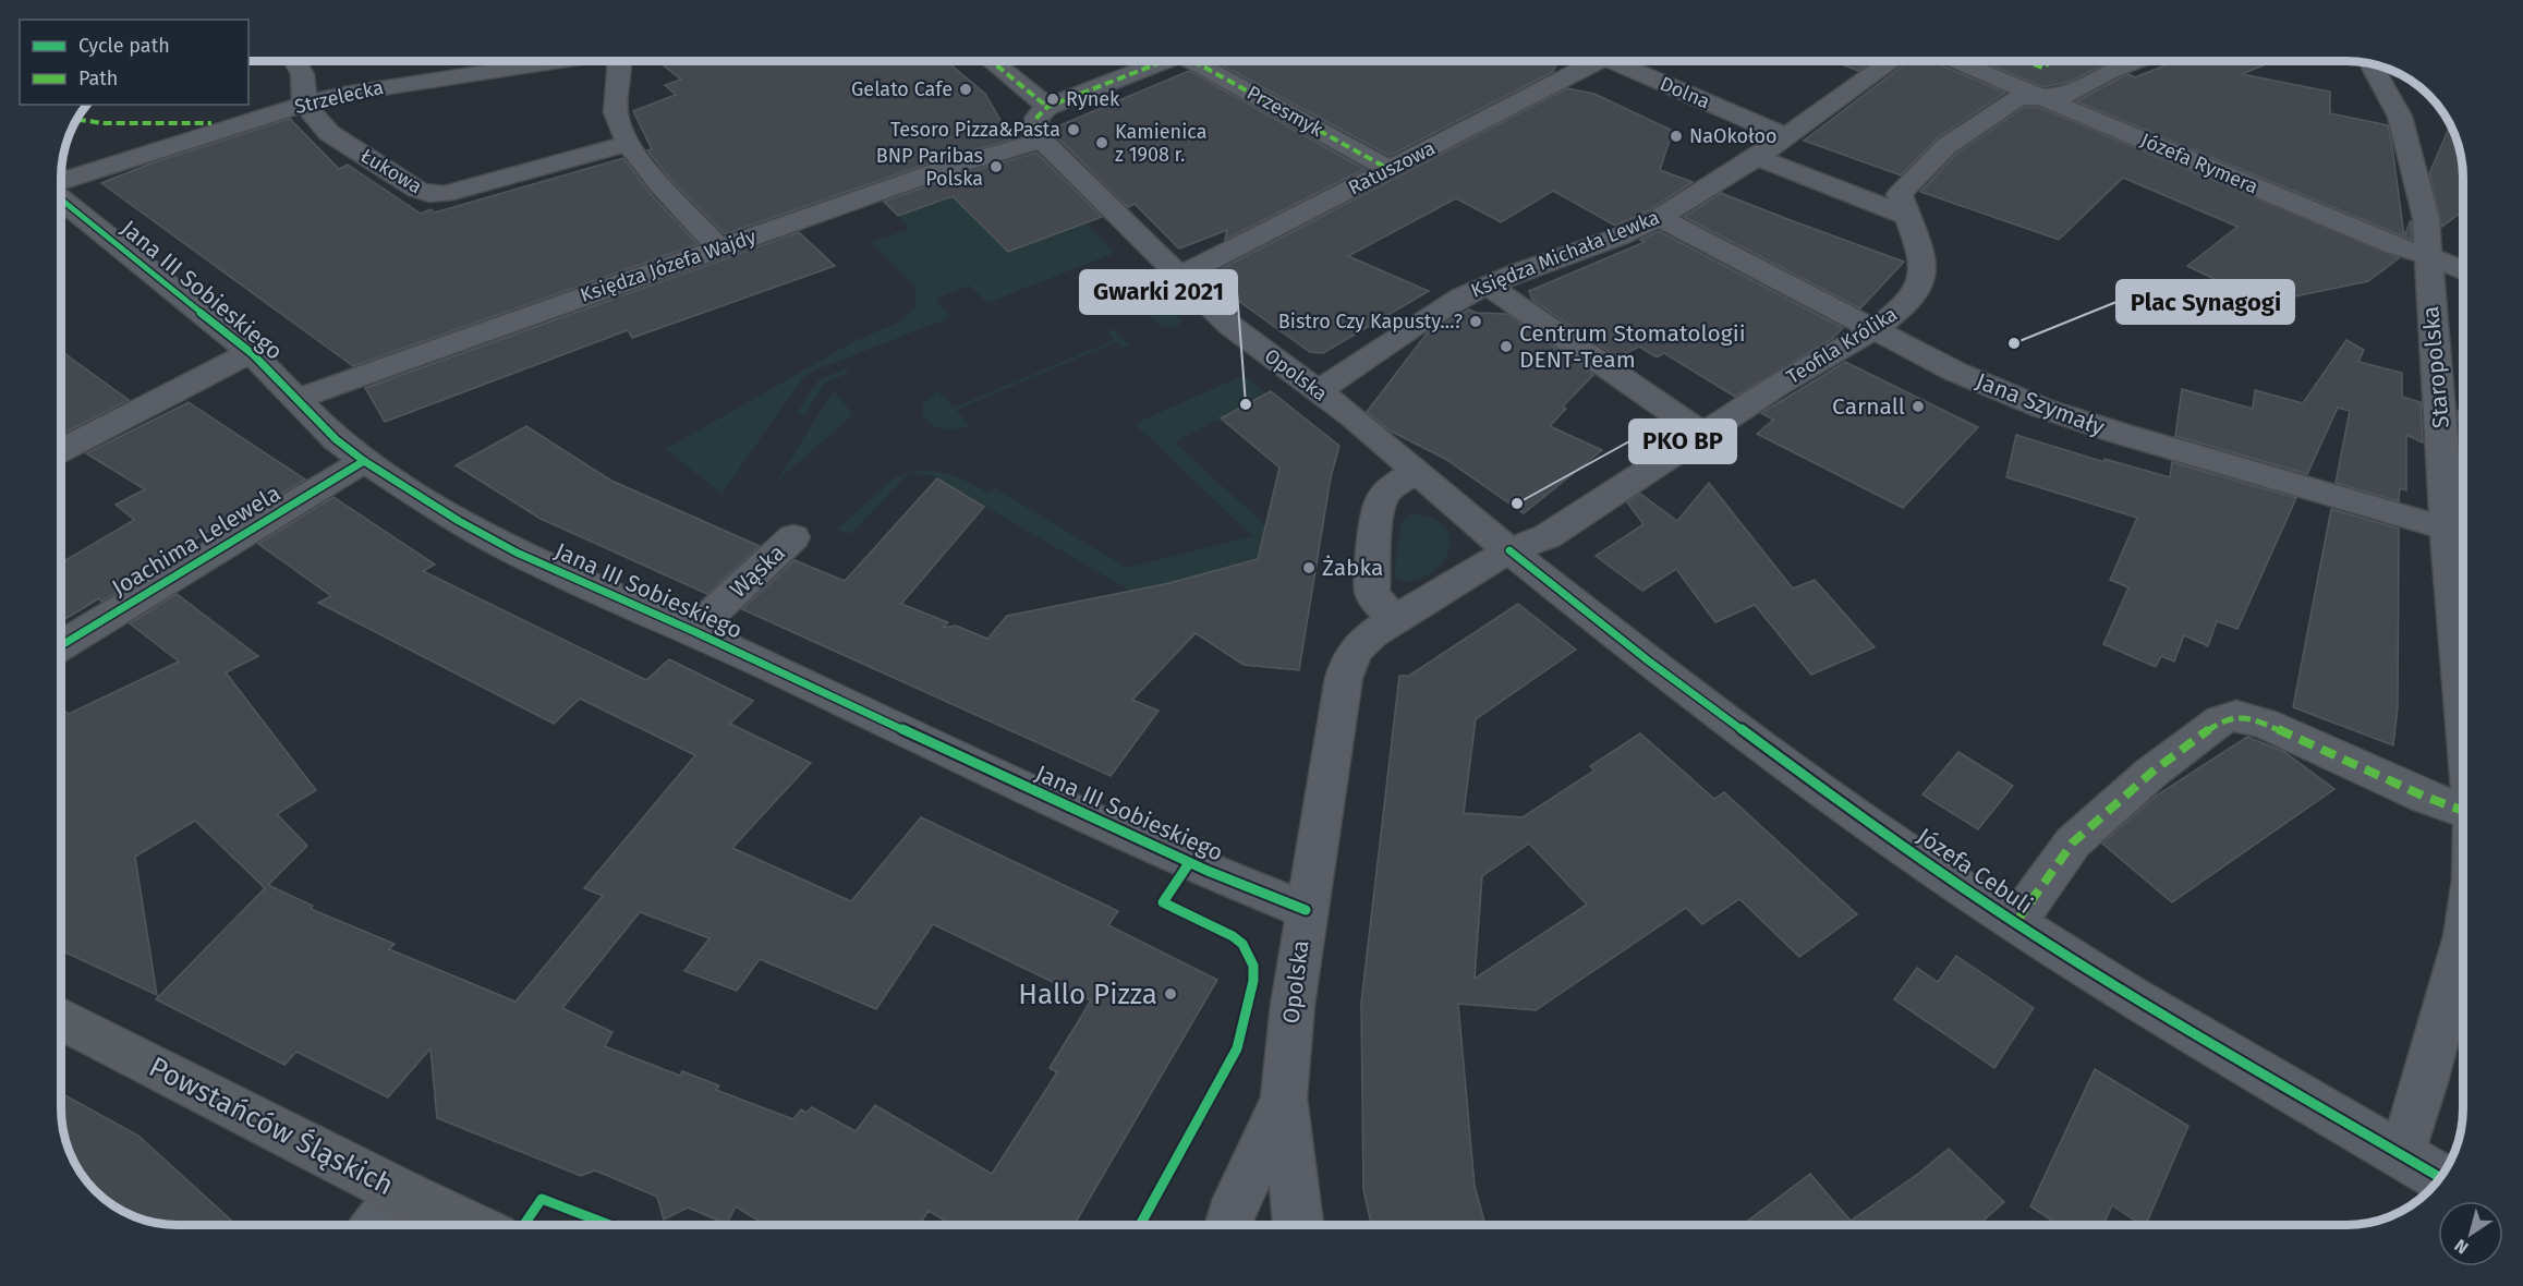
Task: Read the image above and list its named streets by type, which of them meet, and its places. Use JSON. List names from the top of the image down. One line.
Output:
{"streets":{"street":["Dolna","Strzelecka","Przesmyk","Józefa Rymera","Ratuszowa","Łukowa","Księdza Michała Lewka","Księdza Józefa Wajdy","Jana III Sobieskiego","Teofila Królika","Staropolska","Opolska","Jana Szymały","Joachima Lelewela","Wąska","Józefa Cebuli","Powstańców Śląskich"]},"crossings":[["Dolna","Księdza Michała Lewka"],["Strzelecka","Łukowa"],["Przesmyk","Ratuszowa"],["Józefa Rymera","Teofila Królika"],["Józefa Rymera","Staropolska"],["Ratuszowa","Opolska"],["Księdza Michała Lewka","Opolska"],["Księdza Michała Lewka","Jana Szymały"],["Księdza Józefa Wajdy","Jana III Sobieskiego"],["Księdza Józefa Wajdy","Opolska"],["Jana III Sobieskiego","Opolska"],["Jana III Sobieskiego","Joachima Lelewela"],["Jana III Sobieskiego","Wąska"],["Teofila Królika","Opolska"],["Teofila Królika","Jana Szymały"],["Teofila Królika","Józefa Cebuli"],["Staropolska","Jana Szymały"],["Staropolska","Józefa Cebuli"],["Opolska","Józefa Cebuli"]],"places":["Gelato Cafe","Rynek","Tesoro Pizza&Pasta","NaOkołoo","Kamienica z 1908 r.","BNP Paribas Polska","Bistro Czy Kapusty…?","Plac Synagogi","Centrum Stomatologii DENT-Team","Gwarki 2021","Carnall","PKO BP","Żabka","Hallo Pizza"],"legend":["Cycle path","Path"],"north":"bottom left"}
